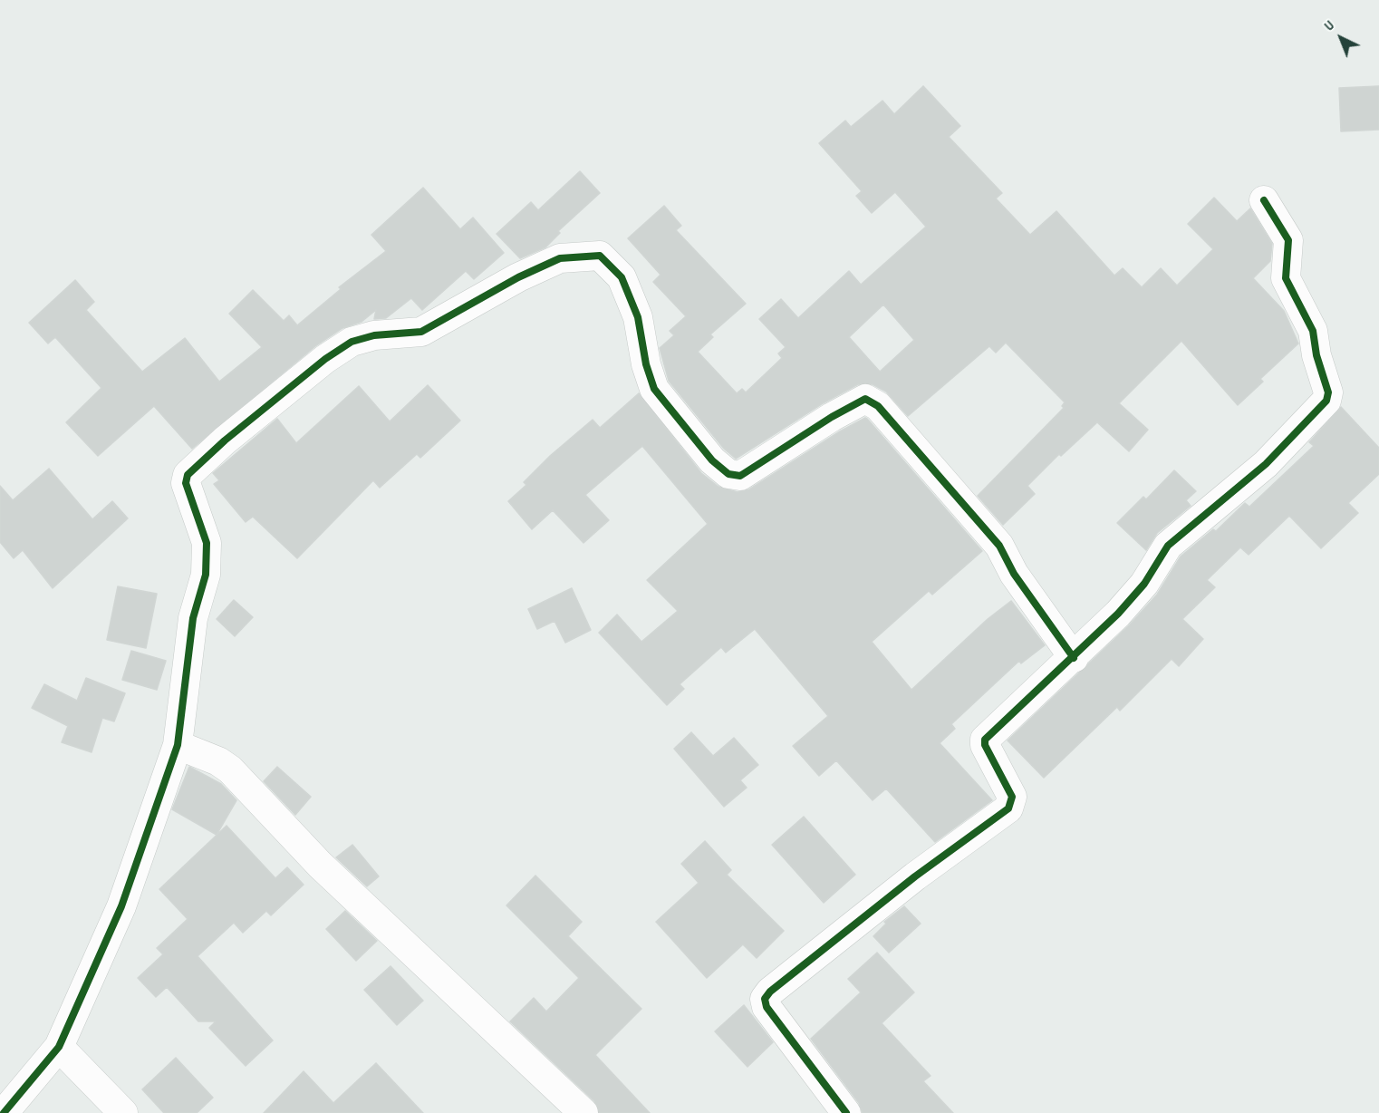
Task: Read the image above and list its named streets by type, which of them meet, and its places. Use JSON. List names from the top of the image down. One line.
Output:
{"north":"top left"}
